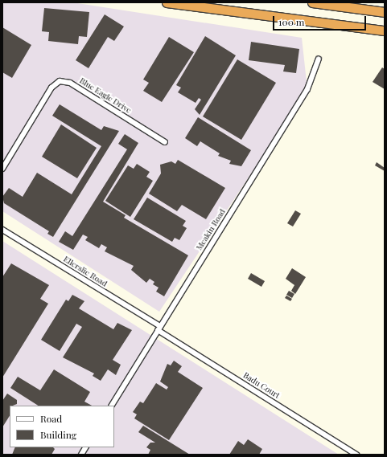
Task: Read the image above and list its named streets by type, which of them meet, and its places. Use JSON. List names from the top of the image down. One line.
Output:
{"streets":{"street":["Blue Eagle Drive","Meakin Road","Ellerslie Road","Badu Court"]},"crossings":[["Meakin Road","Ellerslie Road"],["Meakin Road","Badu Court"],["Ellerslie Road","Badu Court"]],"legend":["Road","Building"],"scale_bar":"100 m"}
